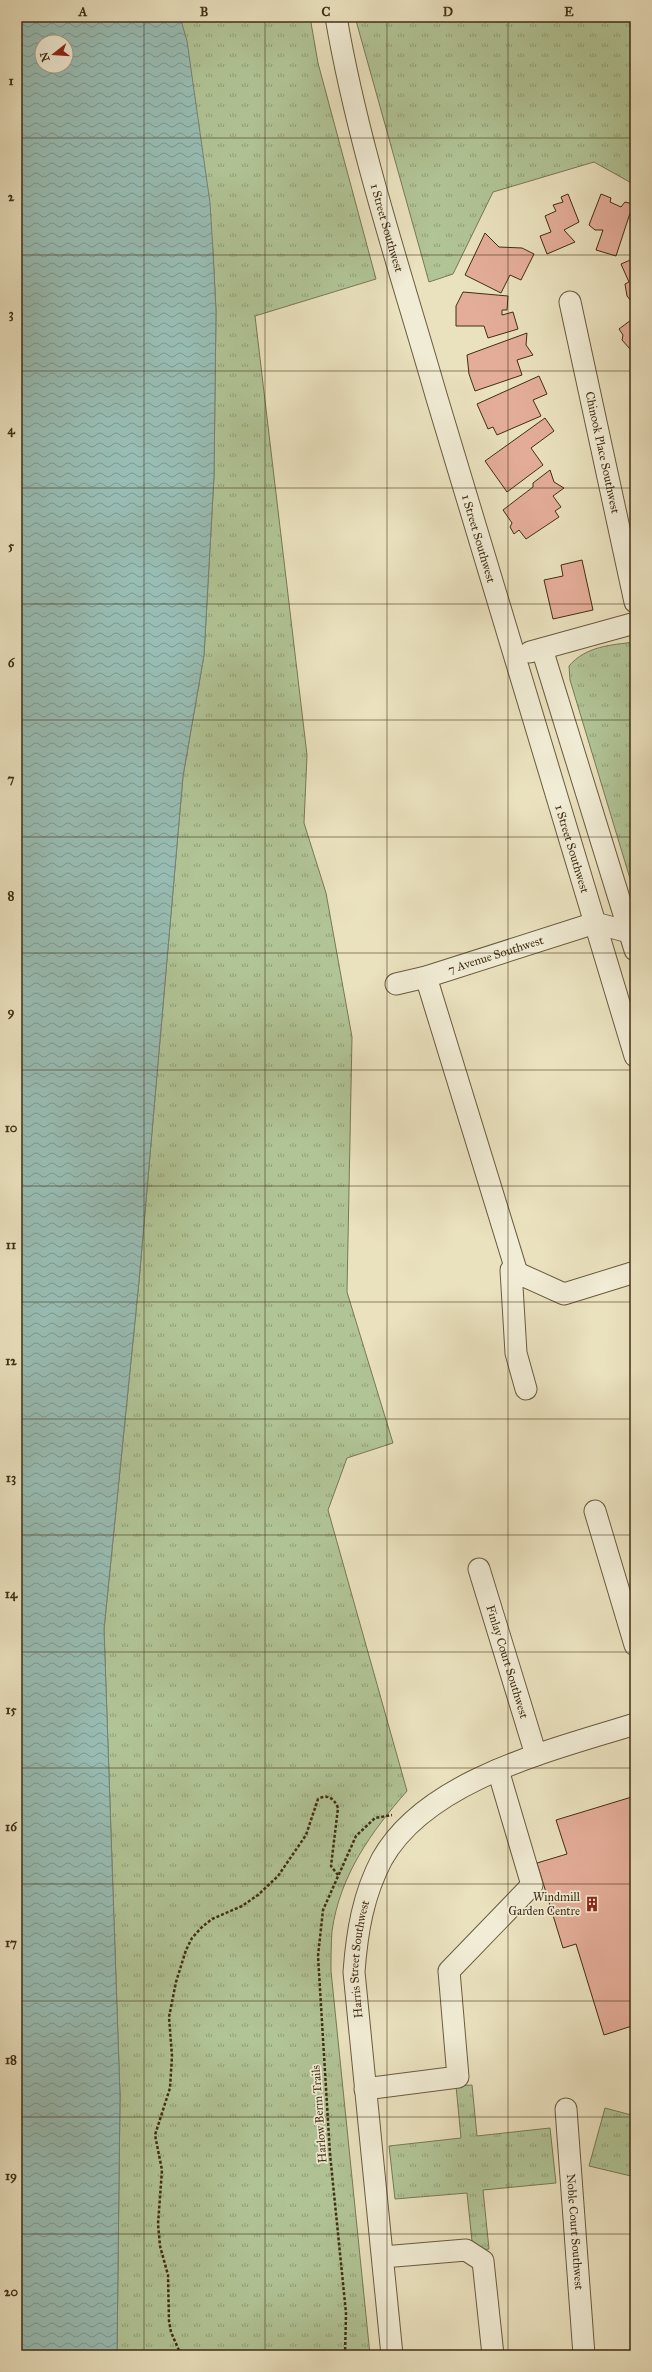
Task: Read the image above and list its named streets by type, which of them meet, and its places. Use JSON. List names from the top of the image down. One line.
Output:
{"streets":{"street":["1 Street Southwest","Chinook Place Southwest","7 Avenue Southwest","Finlay Court Southwest","Harris Street Southwest","Noble Court Southwest"],"path":["Harlow Berm Trails"]},"crossings":[["1 Street Southwest","7 Avenue Southwest"],["Finlay Court Southwest","Harris Street Southwest"]],"places":{"building":["Windmill Garden Centre"]},"north":"left","grid":{"columns":["A","B","C","D","E"],"rows":["1","2","3","4","5","6","7","8","9","10","11","12","13","14","15","16","17","18","19","20"]}}
